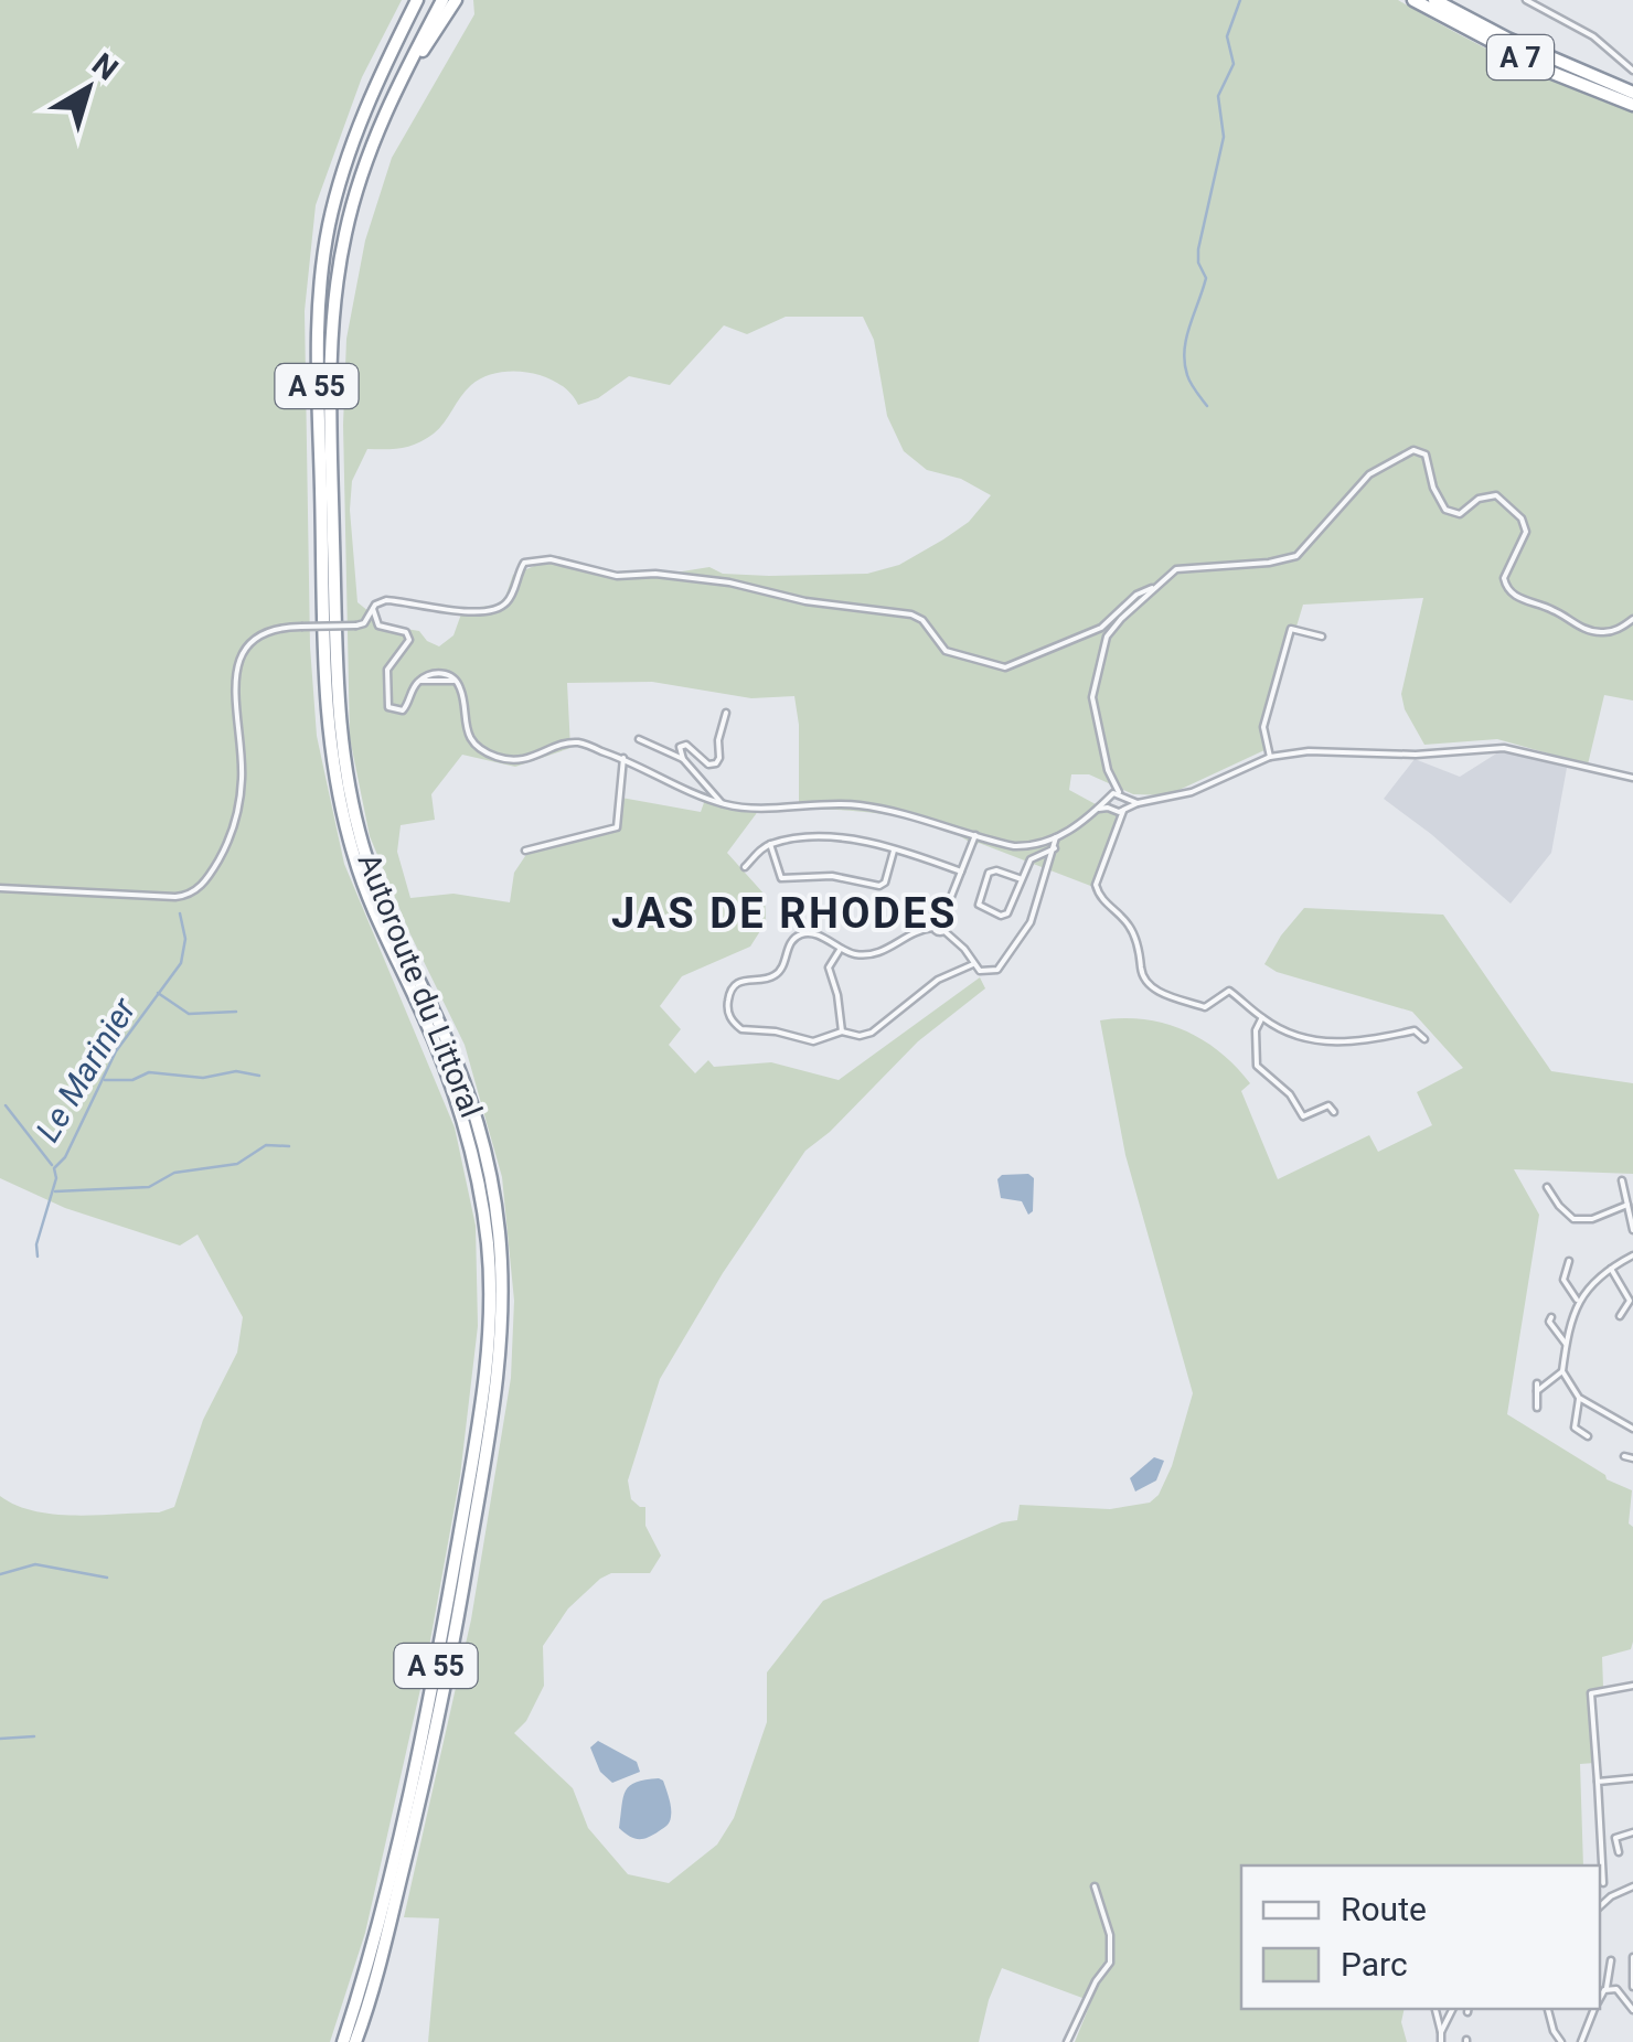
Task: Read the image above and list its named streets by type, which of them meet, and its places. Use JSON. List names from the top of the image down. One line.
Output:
{"streets":{"highway":["A 7","A 55","Autoroute du Littoral"]},"districts":["JAS DE RHODES"],"water":["Le Marinier"],"legend":["Route","Parc"],"north":"top right"}
